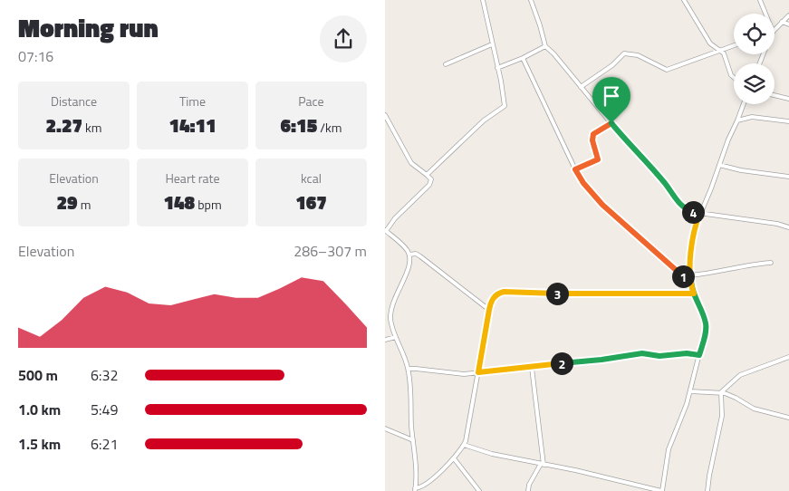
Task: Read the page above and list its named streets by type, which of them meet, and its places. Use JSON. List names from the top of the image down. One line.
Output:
{"page":{"heading":["Morning run","07:16"],"stats":[["Distance","2.27 km"],["Time","14:11"],["Pace","6:15 /km"],["Elevation","29 m"],["Heart rate","148 bpm"],["kcal","167"]],"pins":["4","1","3","2"],"chart":["Elevation","286–307 m"],"list":[{"name":"500 m","note":"6:32"},{"name":"1.0 km","note":"5:49"},{"name":"1.5 km","note":"6:21"}]}}
